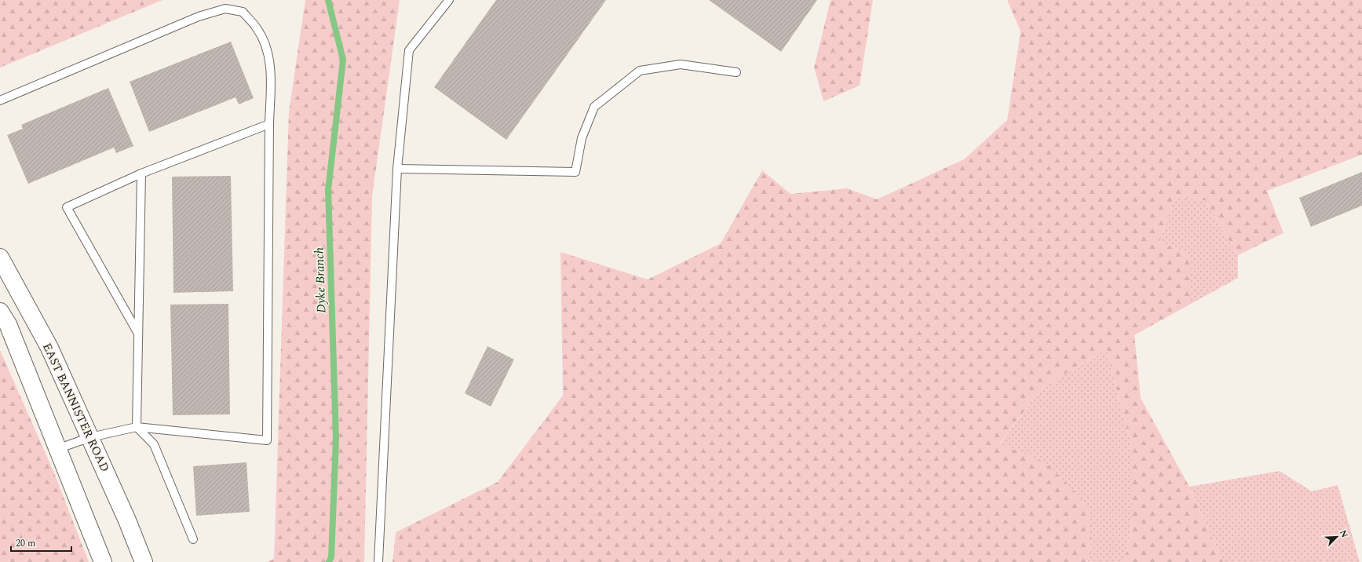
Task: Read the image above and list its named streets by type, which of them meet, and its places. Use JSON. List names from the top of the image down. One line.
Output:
{"streets":{"main road":["EAST BANNISTER ROAD"]},"water":["Dyke Branch"],"scale_bar":"20 m","north":"top right"}
